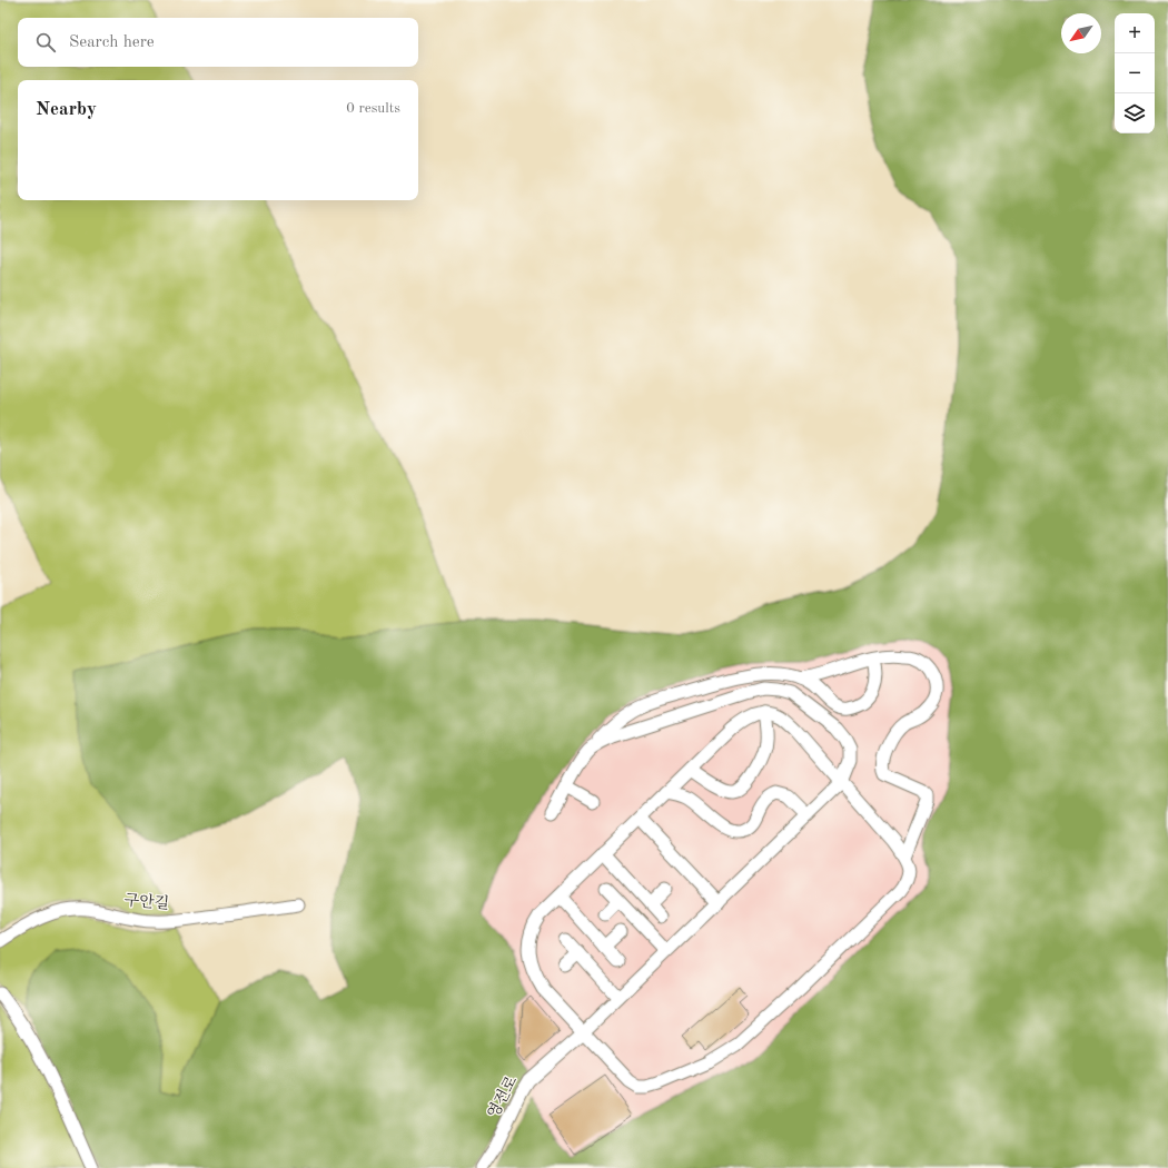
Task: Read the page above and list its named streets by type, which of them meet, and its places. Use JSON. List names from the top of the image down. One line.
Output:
{"streets":{"lane":["구안길","영전로"]},"north":"bottom left","page":{"map_buttons":["+","−"],"search":"Search here","heading":["Nearby","0 results"]}}
